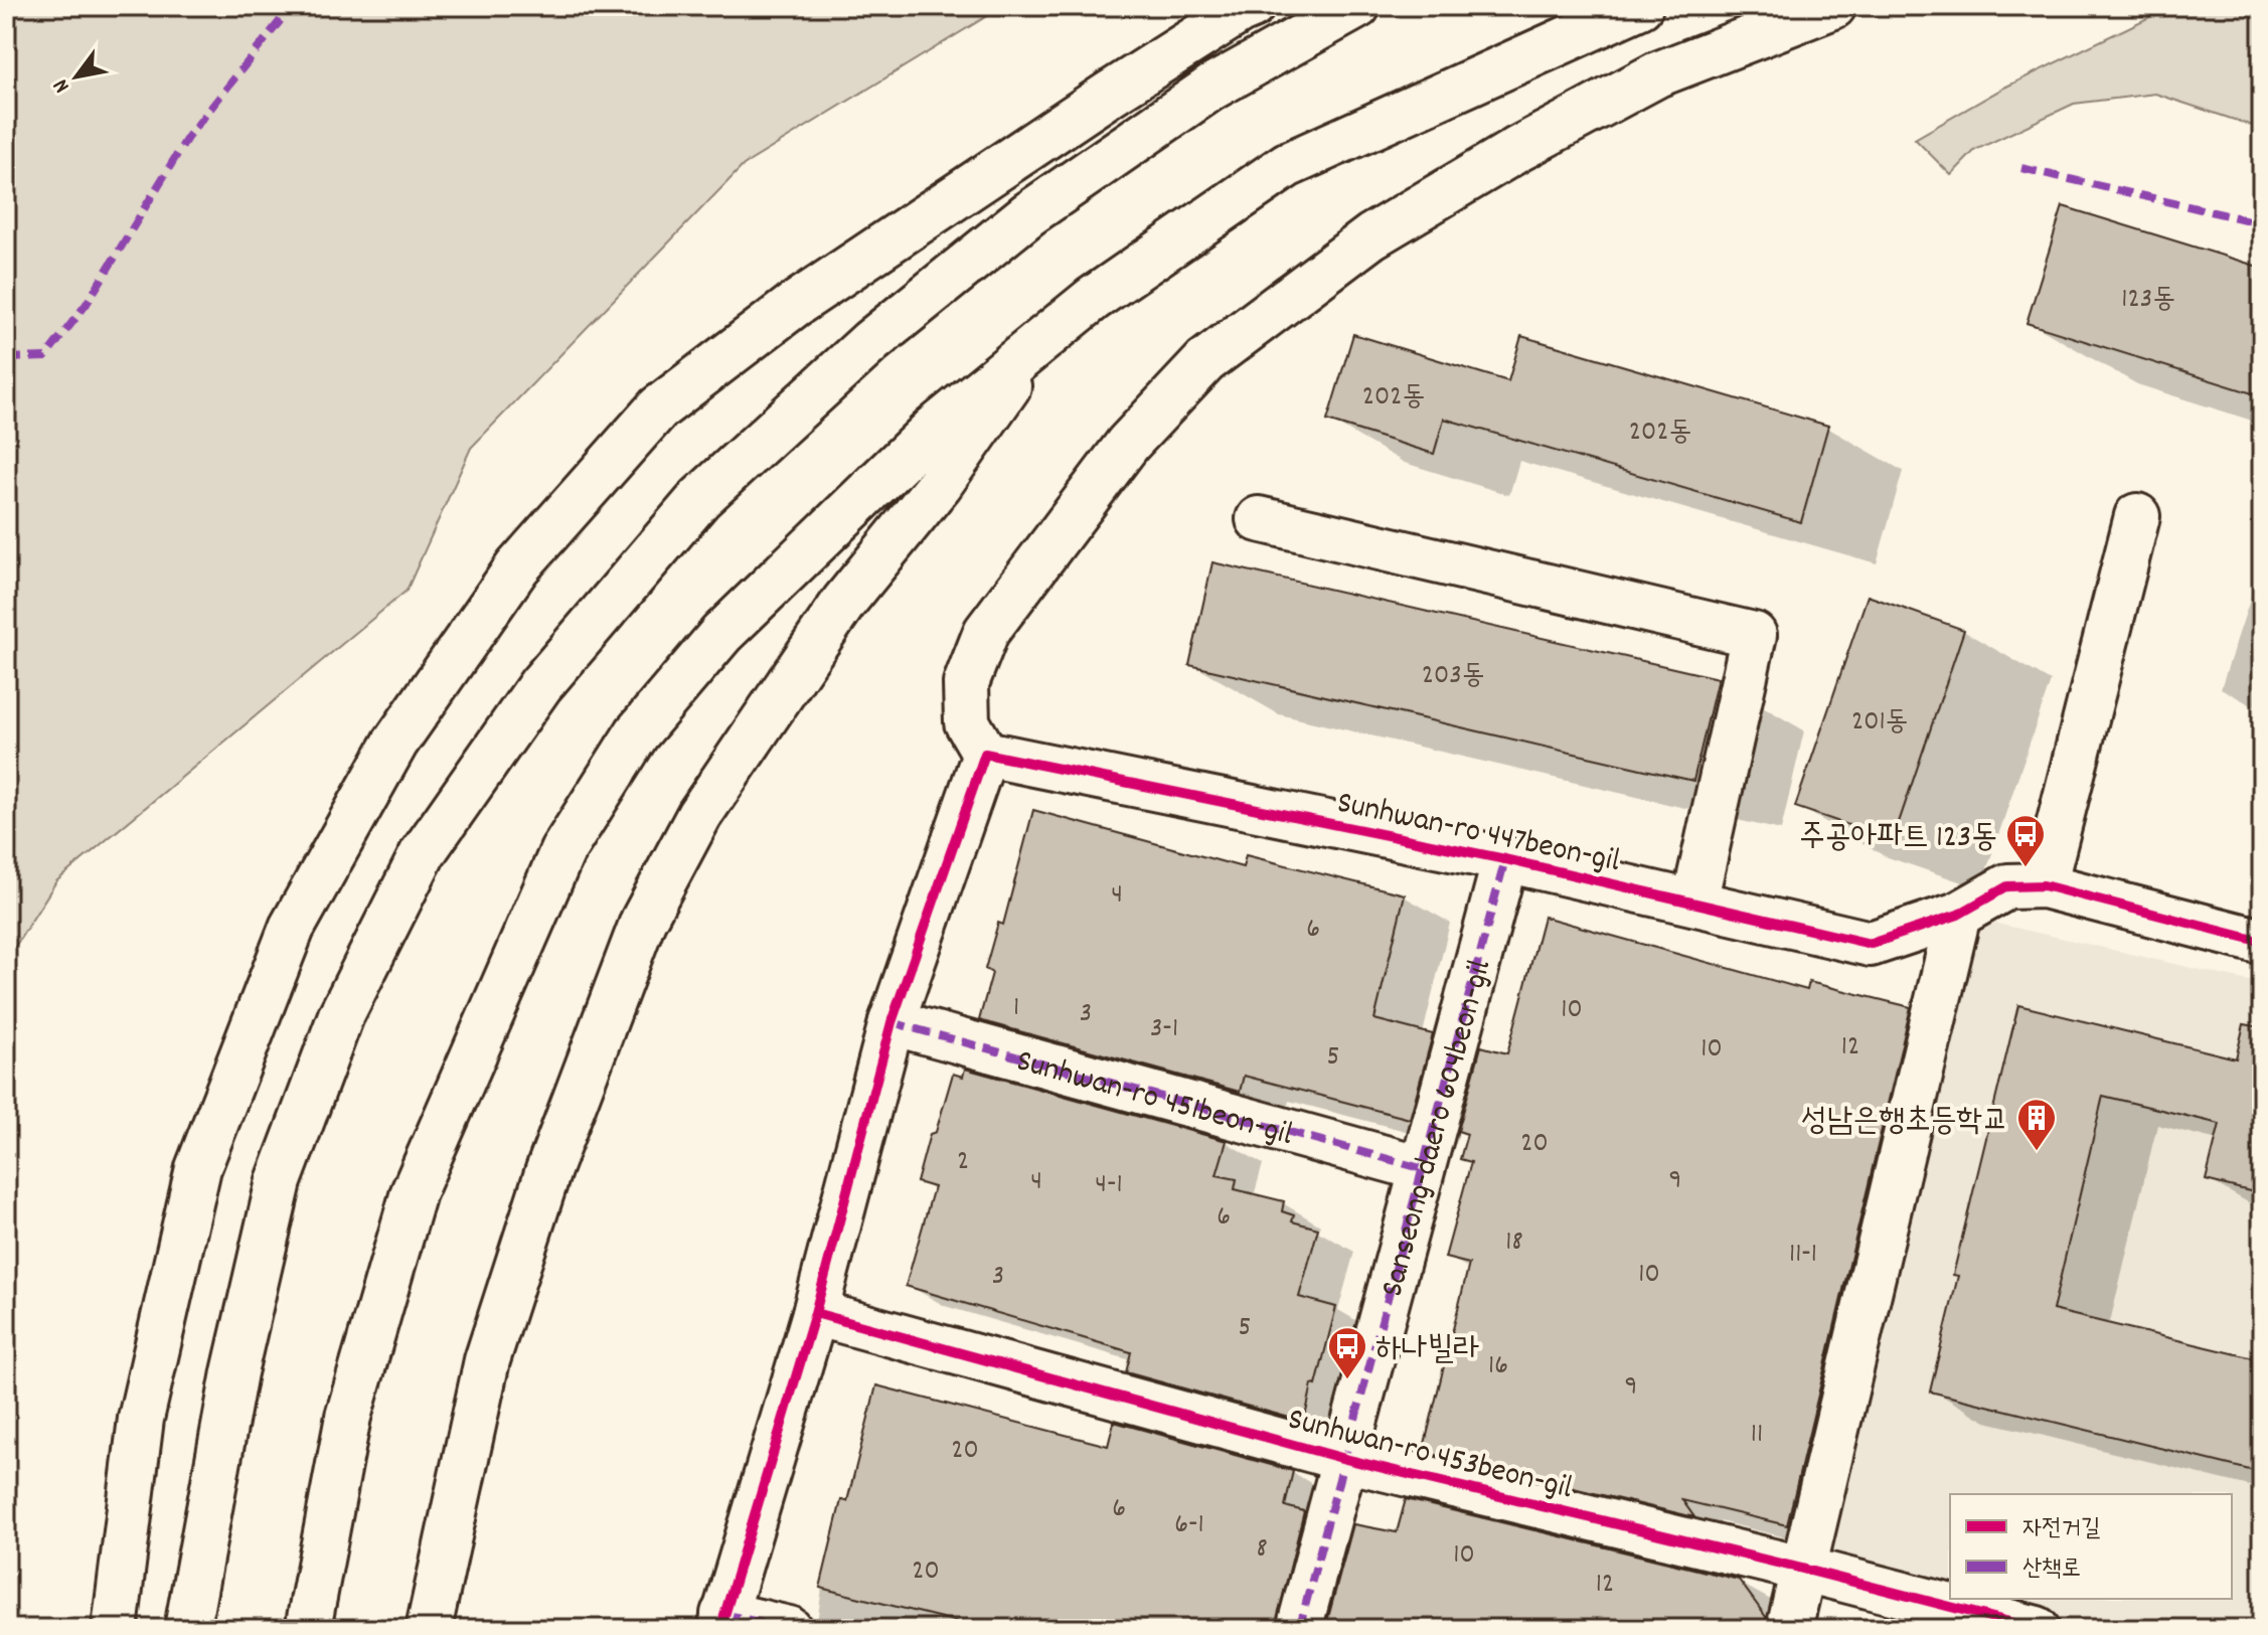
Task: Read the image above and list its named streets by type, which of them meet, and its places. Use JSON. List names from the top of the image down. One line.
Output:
{"streets":{"main road":["Sunhwan-ro 447beon-gil","Sunhwan-ro 451beon-gil","Sanseong-daero 604beon-gil","Sunhwan-ro 453beon-gil"]},"crossings":[["Sunhwan-ro 447beon-gil","Sanseong-daero 604beon-gil"],["Sunhwan-ro 451beon-gil","Sanseong-daero 604beon-gil"],["Sanseong-daero 604beon-gil","Sunhwan-ro 453beon-gil"]],"places":{"bus stop":["주공아파트 123동","하나빌라"],"building":["성남은행초등학교"]},"house_numbers":["123동","202동","202동","203동","201동","4","6","1","10","3","3-1","12","10","5","20","2","9","4","4-1","6","18","11-1","10","3","5","16","9","11","20","6","6-1","8","10","20","12"],"legend":["자전거길","산책로"],"north":"bottom left"}
